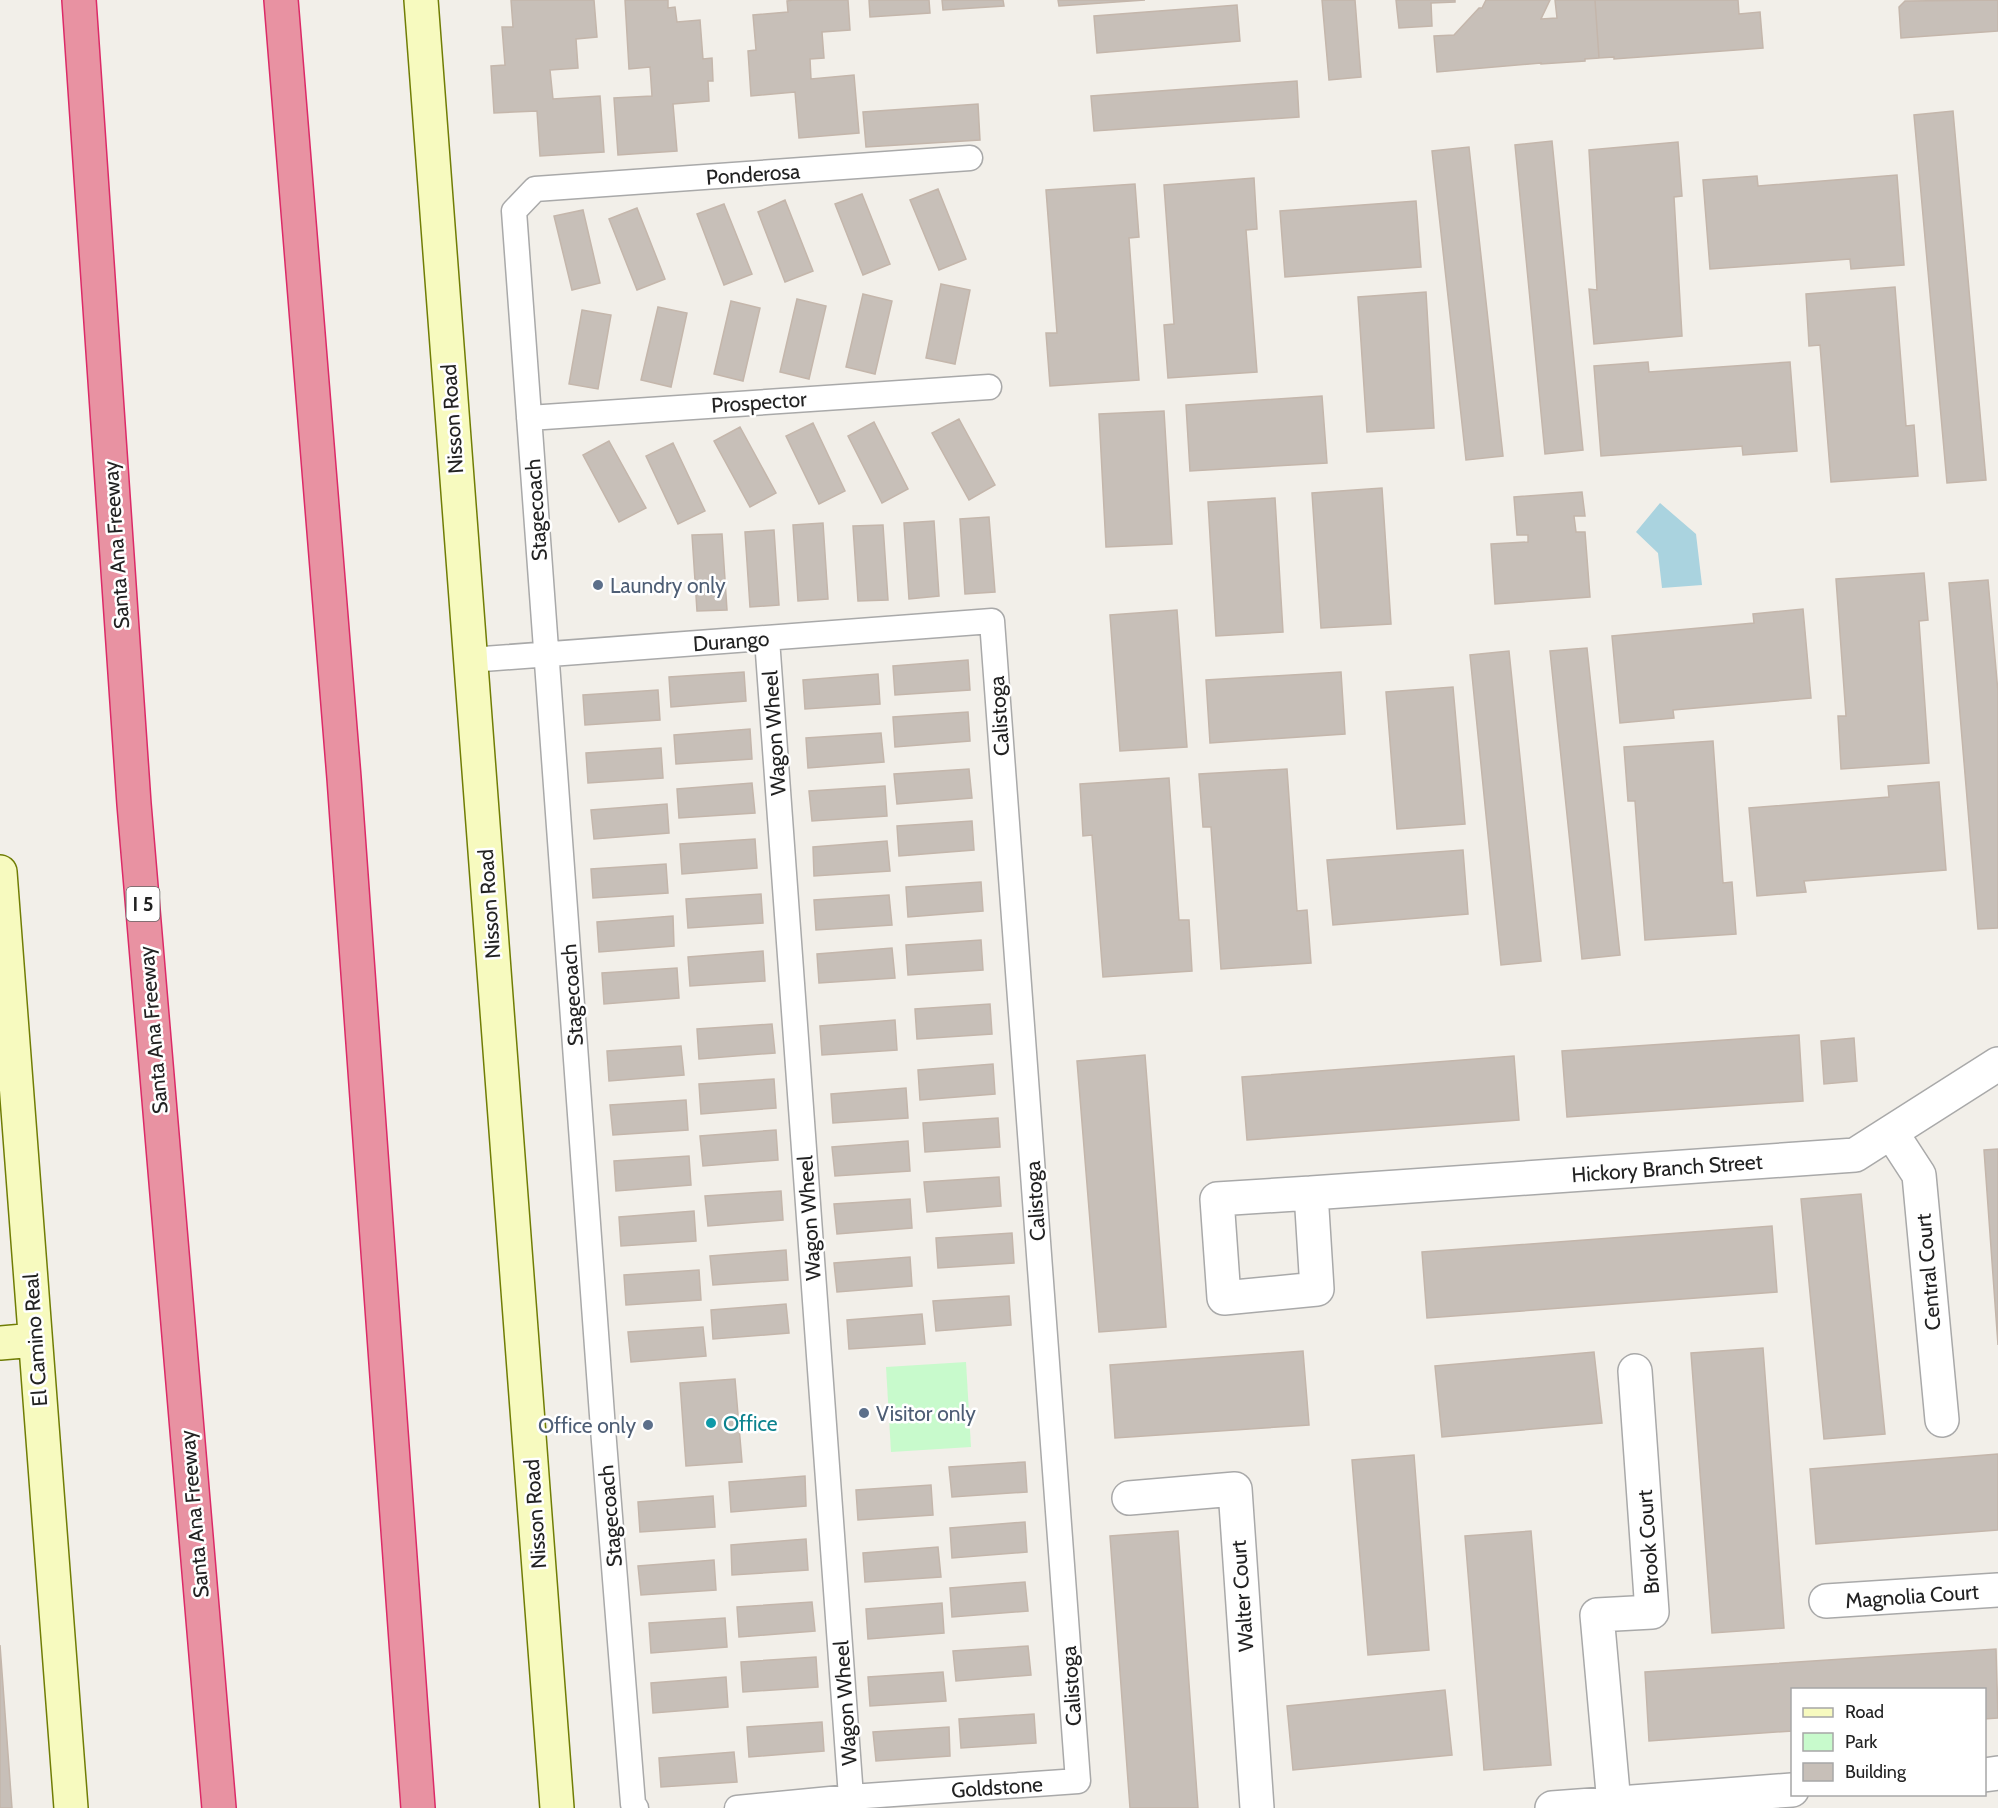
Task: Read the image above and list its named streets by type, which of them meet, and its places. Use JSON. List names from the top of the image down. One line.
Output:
{"streets":{"highway":["Santa Ana Freeway","I 5"],"street":["Nisson Road","Hickory Branch Street","Central Court","El Camino Real","Brook Court","Walter Court","Magnolia Court"],"lane":["Ponderosa","Prospector","Stagecoach","Durango","Calistoga","Wagon Wheel","Goldstone"]},"crossings":[["Ponderosa","Stagecoach"],["Prospector","Stagecoach"],["Nisson Road","Durango"],["Stagecoach","Durango"],["Durango","Calistoga"],["Durango","Wagon Wheel"],["Calistoga","Goldstone"],["Wagon Wheel","Goldstone"],["Hickory Branch Street","Central Court"]],"places":["Laundry only","Visitor only","Office","Office only"],"legend":["Road","Park","Building"]}
